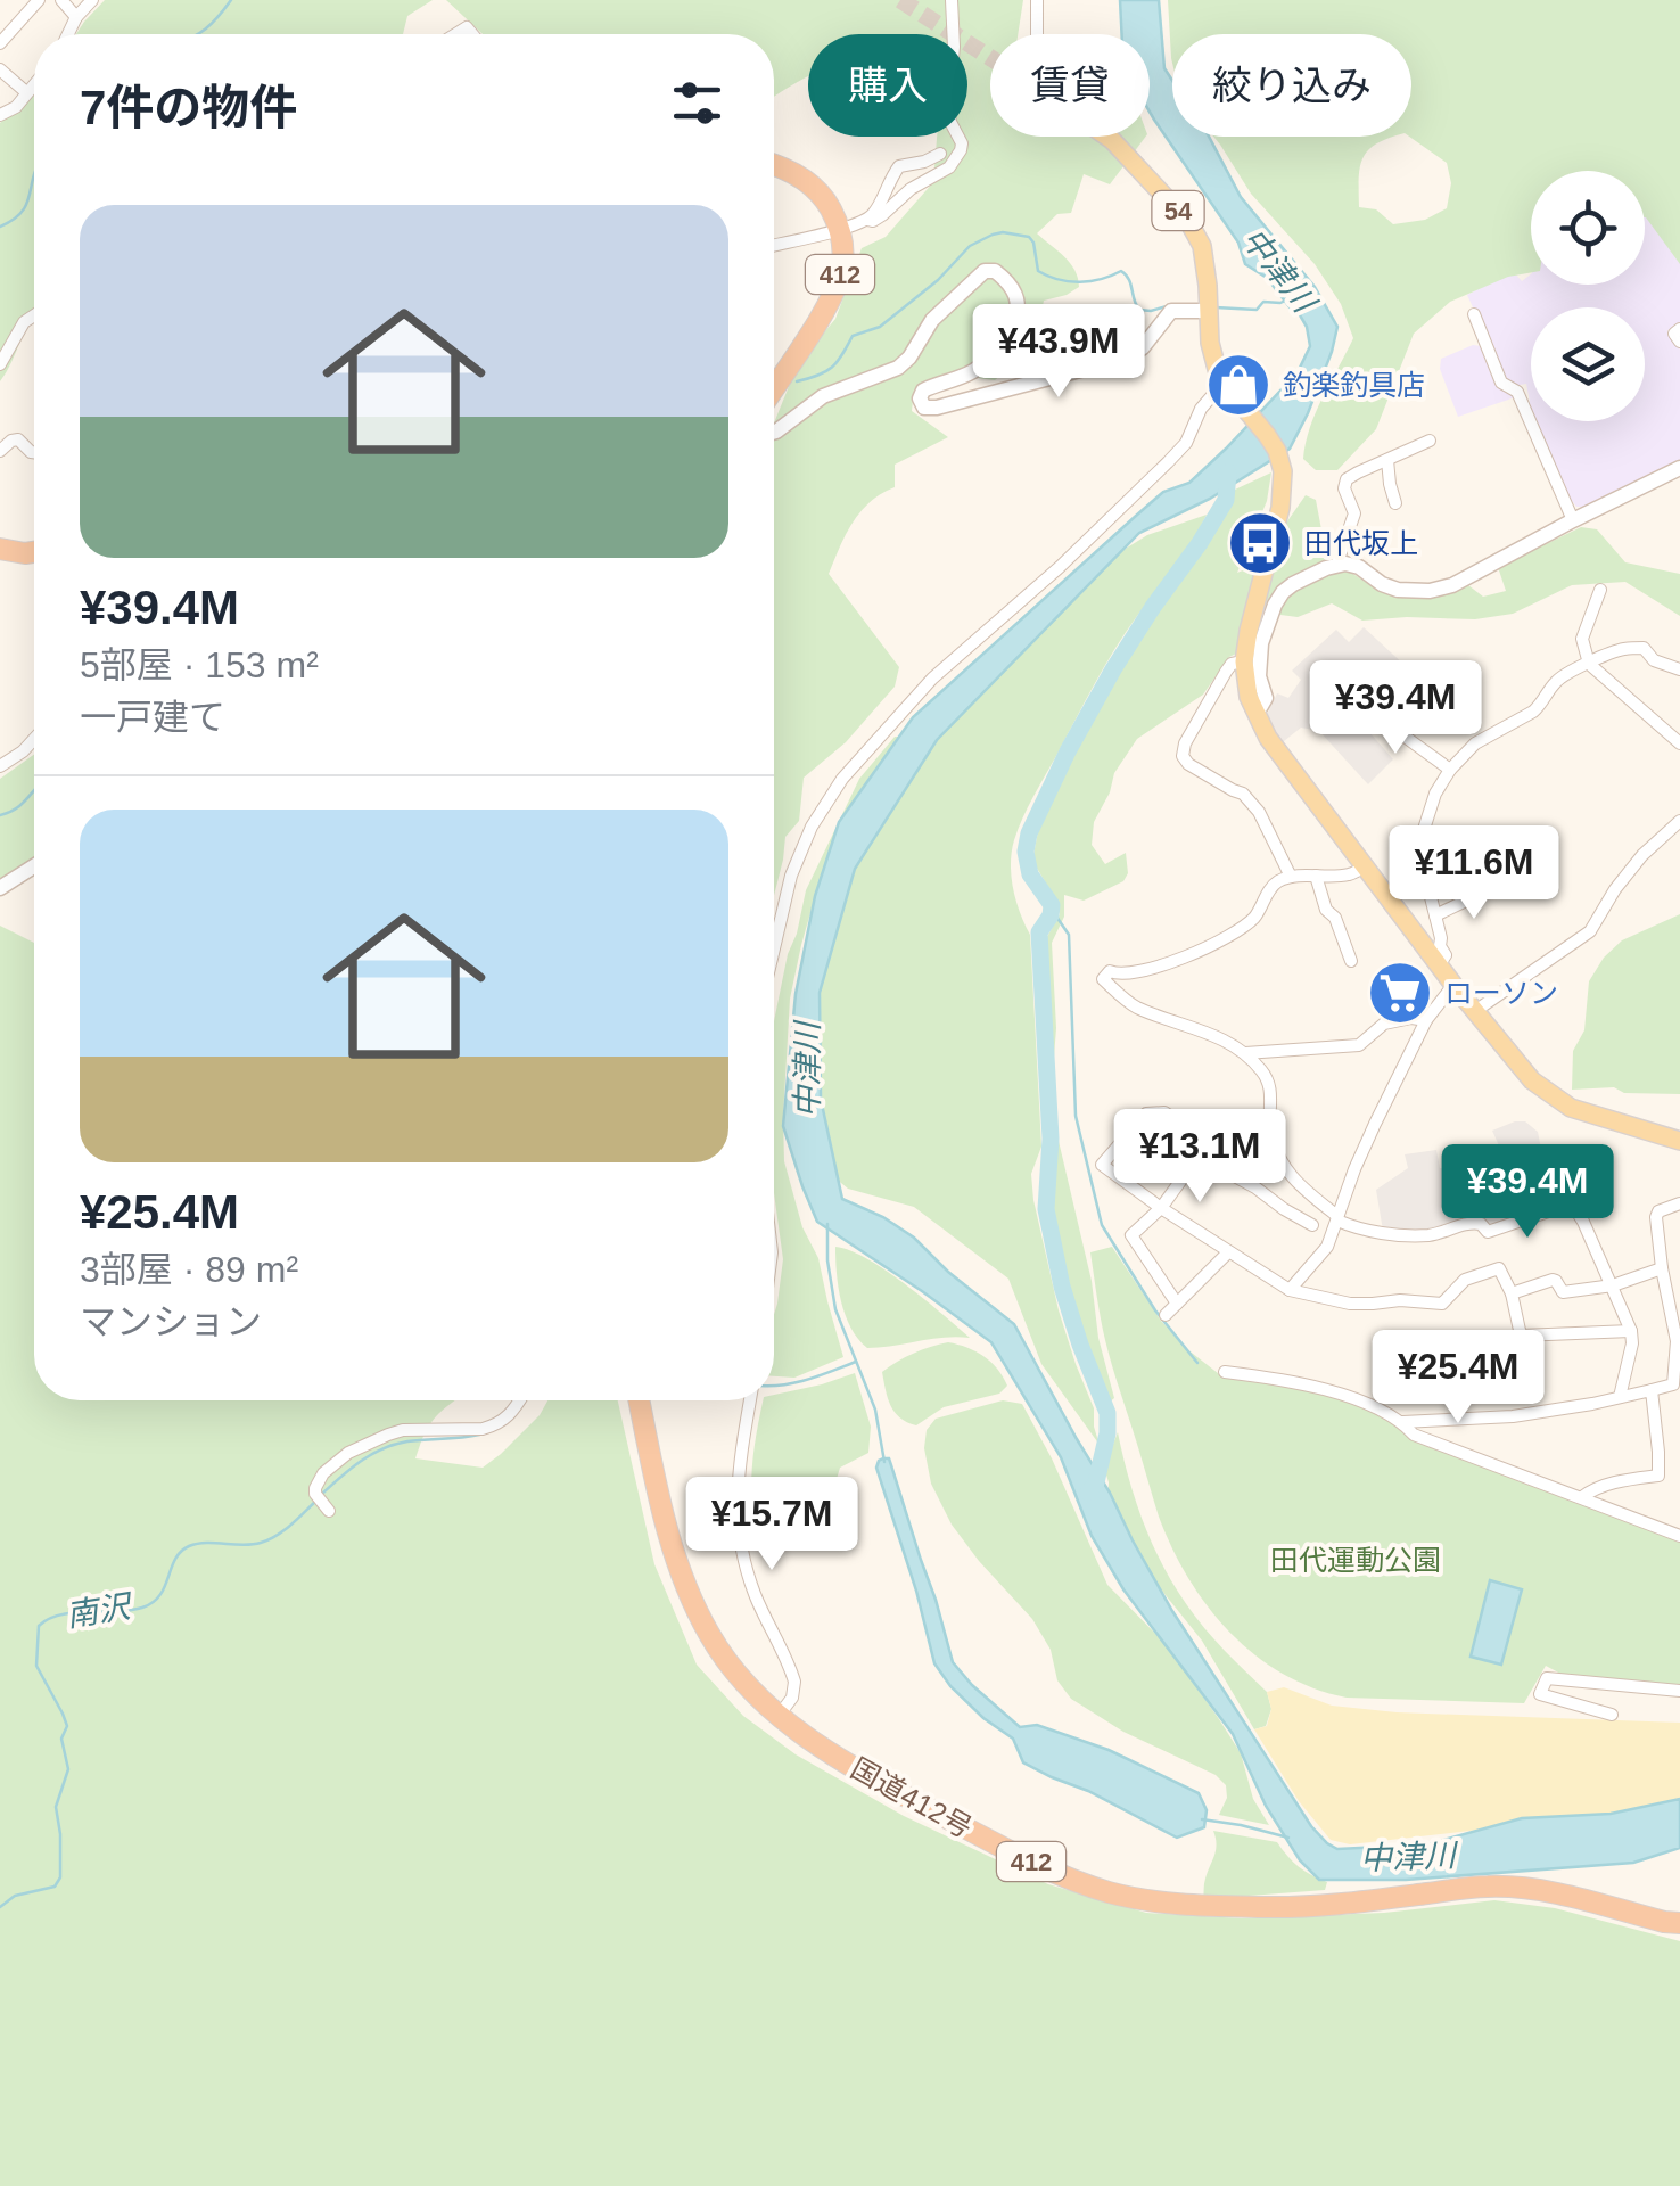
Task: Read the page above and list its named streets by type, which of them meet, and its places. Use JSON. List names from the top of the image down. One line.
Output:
{"streets":{"highway":["412","国道412号"],"main road":["54"]},"water":["中津川","南沢"],"parks":["田代運動公園"],"places":{"shop":["釣楽釣具店"],"bus stop":["田代坂上"],"supermarket":["ローソン"]},"page":{"chip":["購入","賃貸","絞り込み"],"heading":"7件の物件","list":[{"name":"¥39.4M","note":"5部屋 · 153 m² · 一戸建て"},{"name":"¥25.4M","note":"3部屋 · 89 m² · マンション"}],"price":["¥43.9M","¥39.4M","¥11.6M","¥13.1M","¥39.4M","¥25.4M","¥15.7M"]}}
